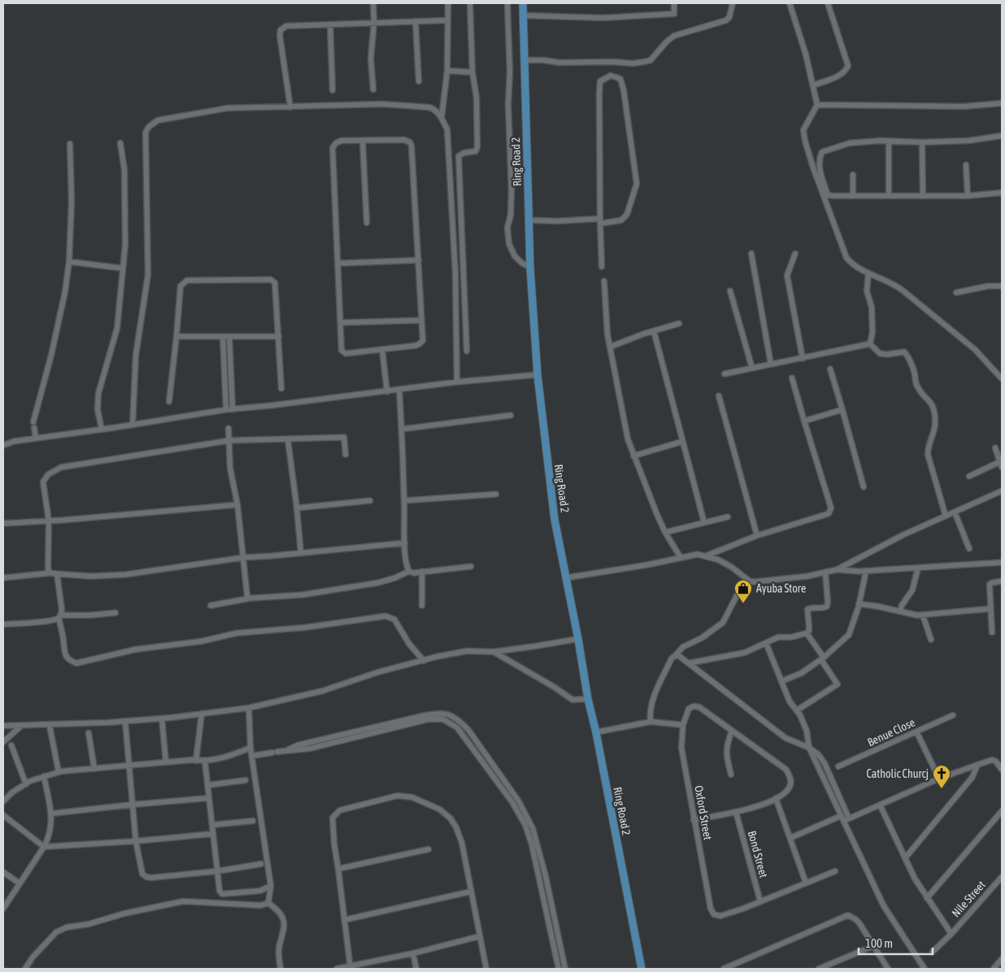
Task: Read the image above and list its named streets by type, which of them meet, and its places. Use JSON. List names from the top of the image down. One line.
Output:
{"streets":{"main road":["Ring Road 2"],"street":["Benue Close","Oxford Street","Bond Street","Nile Street"]},"crossings":[["Oxford Street","Bond Street"]],"places":{"shop":["Ayuba Store"],"church":["Catholic Churcj"]},"scale_bar":"100 m"}
